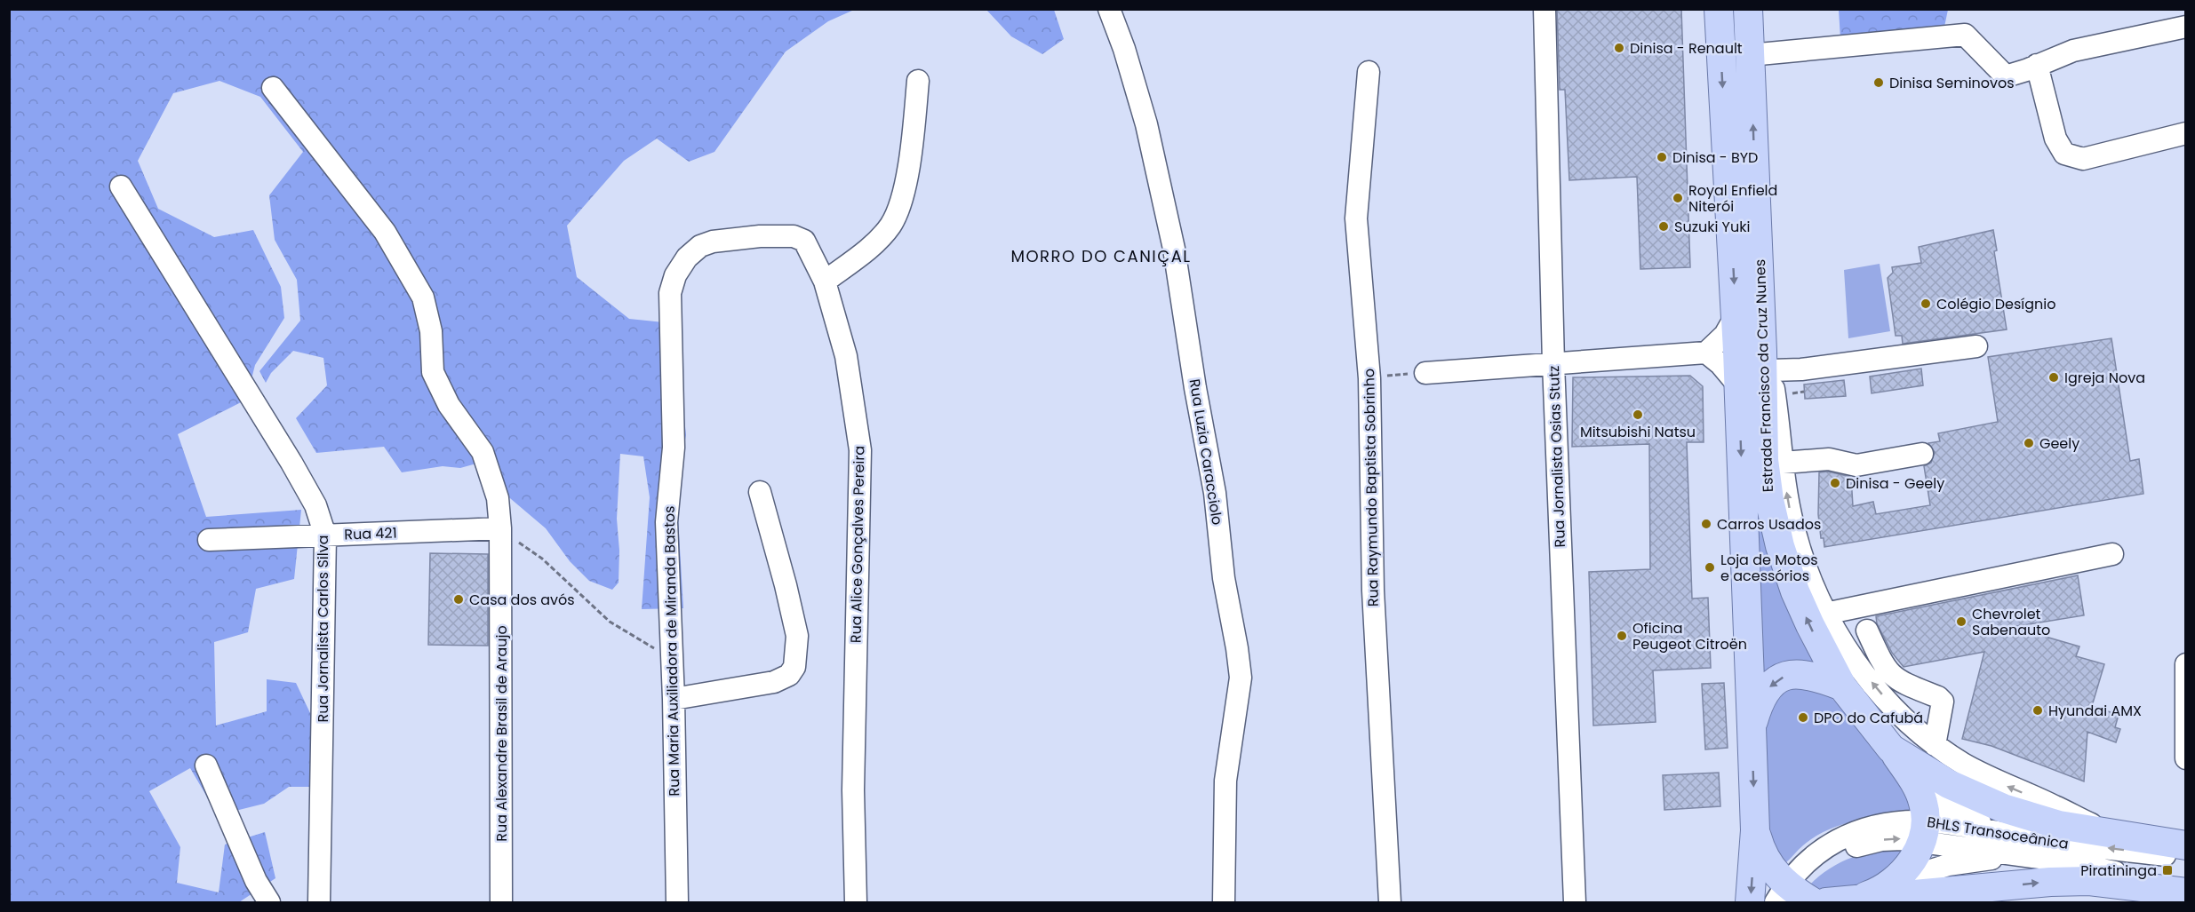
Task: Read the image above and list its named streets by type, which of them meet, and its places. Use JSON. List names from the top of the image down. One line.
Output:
{"streets":{"main road":["Estrada Francisco da Cruz Nunes"],"street":["Rua Luzia Caracciolo","Rua Jornalista Osias Stutz","Rua Raymundo Baptista Sobrinho","Rua 421","Rua Alice Gonçalves Pereira","Rua Jornalista Carlos Silva","Rua Maria Auxiliadora de Miranda Bastos","Rua Alexandre Brasil de Araujo","BHLS Transoceânica"]},"crossings":[["Estrada Francisco da Cruz Nunes","BHLS Transoceânica"],["Rua 421","Rua Jornalista Carlos Silva"],["Rua 421","Rua Alexandre Brasil de Araujo"],["Rua Alice Gonçalves Pereira","Rua Maria Auxiliadora de Miranda Bastos"]],"districts":["MORRO DO CANIÇAL"],"places":{"other":["Dinisa - Renault","Dinisa Seminovos","Dinisa - BYD","Royal Enfield Niterói","Suzuki Yuki","Colégio Desígnio","Igreja Nova","Mitsubishi Natsu","Geely","Dinisa - Geely","Carros Usados","Loja de Motos e acessórios","Casa dos avós","Chevrolet Sabenauto","Oficina Peugeot Citroën","Hyundai AMX","DPO do Cafubá"],"transit":["Piratininga"]}}
